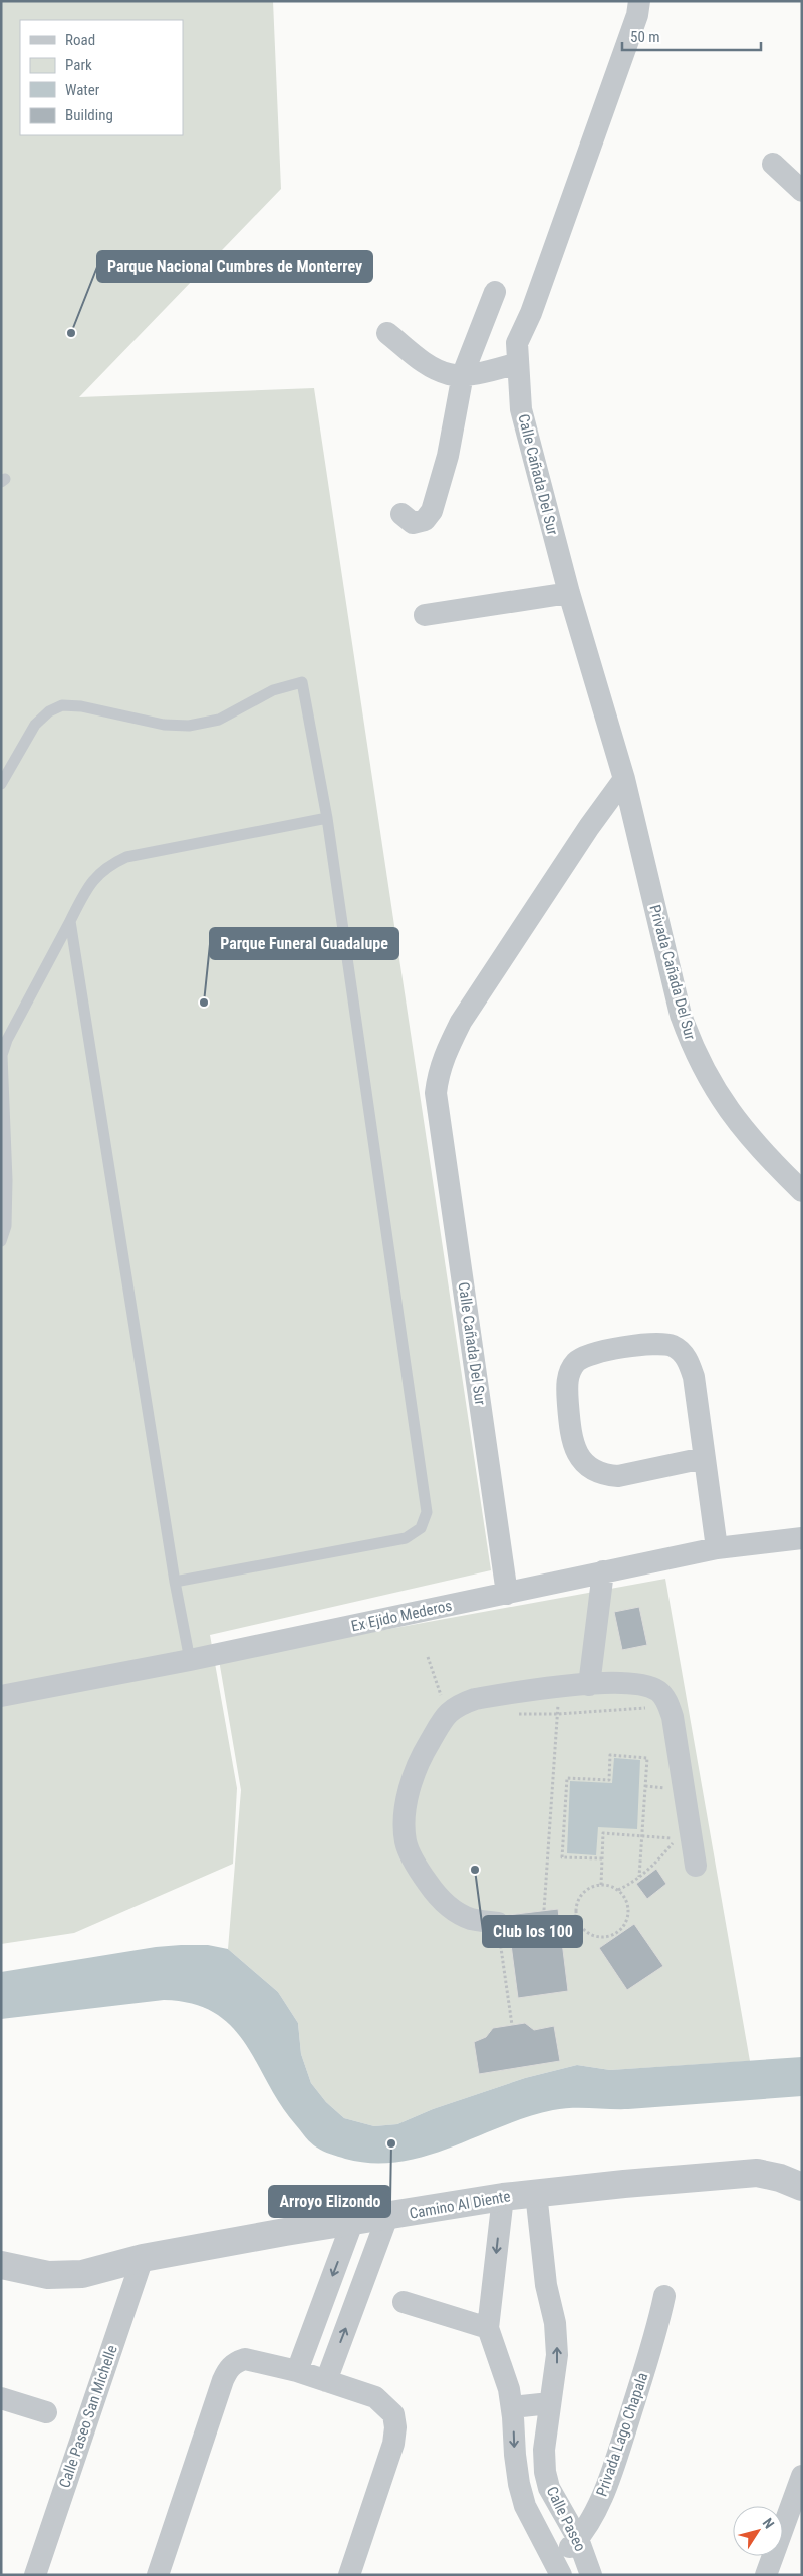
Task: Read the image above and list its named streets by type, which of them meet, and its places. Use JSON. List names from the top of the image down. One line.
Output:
{"streets":{"street":["Calle Cañada Del Sur","Privada Cañada Del Sur","Ex Ejido Mederos","Camino Al Diente","Calle Paseo San Michelle","Privada Lago Chapala","Calle Paseo"]},"crossings":[["Calle Cañada Del Sur","Privada Cañada Del Sur"],["Calle Cañada Del Sur","Ex Ejido Mederos"],["Camino Al Diente","Calle Paseo San Michelle"],["Camino Al Diente","Calle Paseo"],["Privada Lago Chapala","Calle Paseo"]],"places":["Parque Nacional Cumbres de Monterrey","Parque Funeral Guadalupe","Club los 100","Arroyo Elizondo"],"legend":["Road","Park","Water","Building"],"scale_bar":"50 m","north":"top right"}
